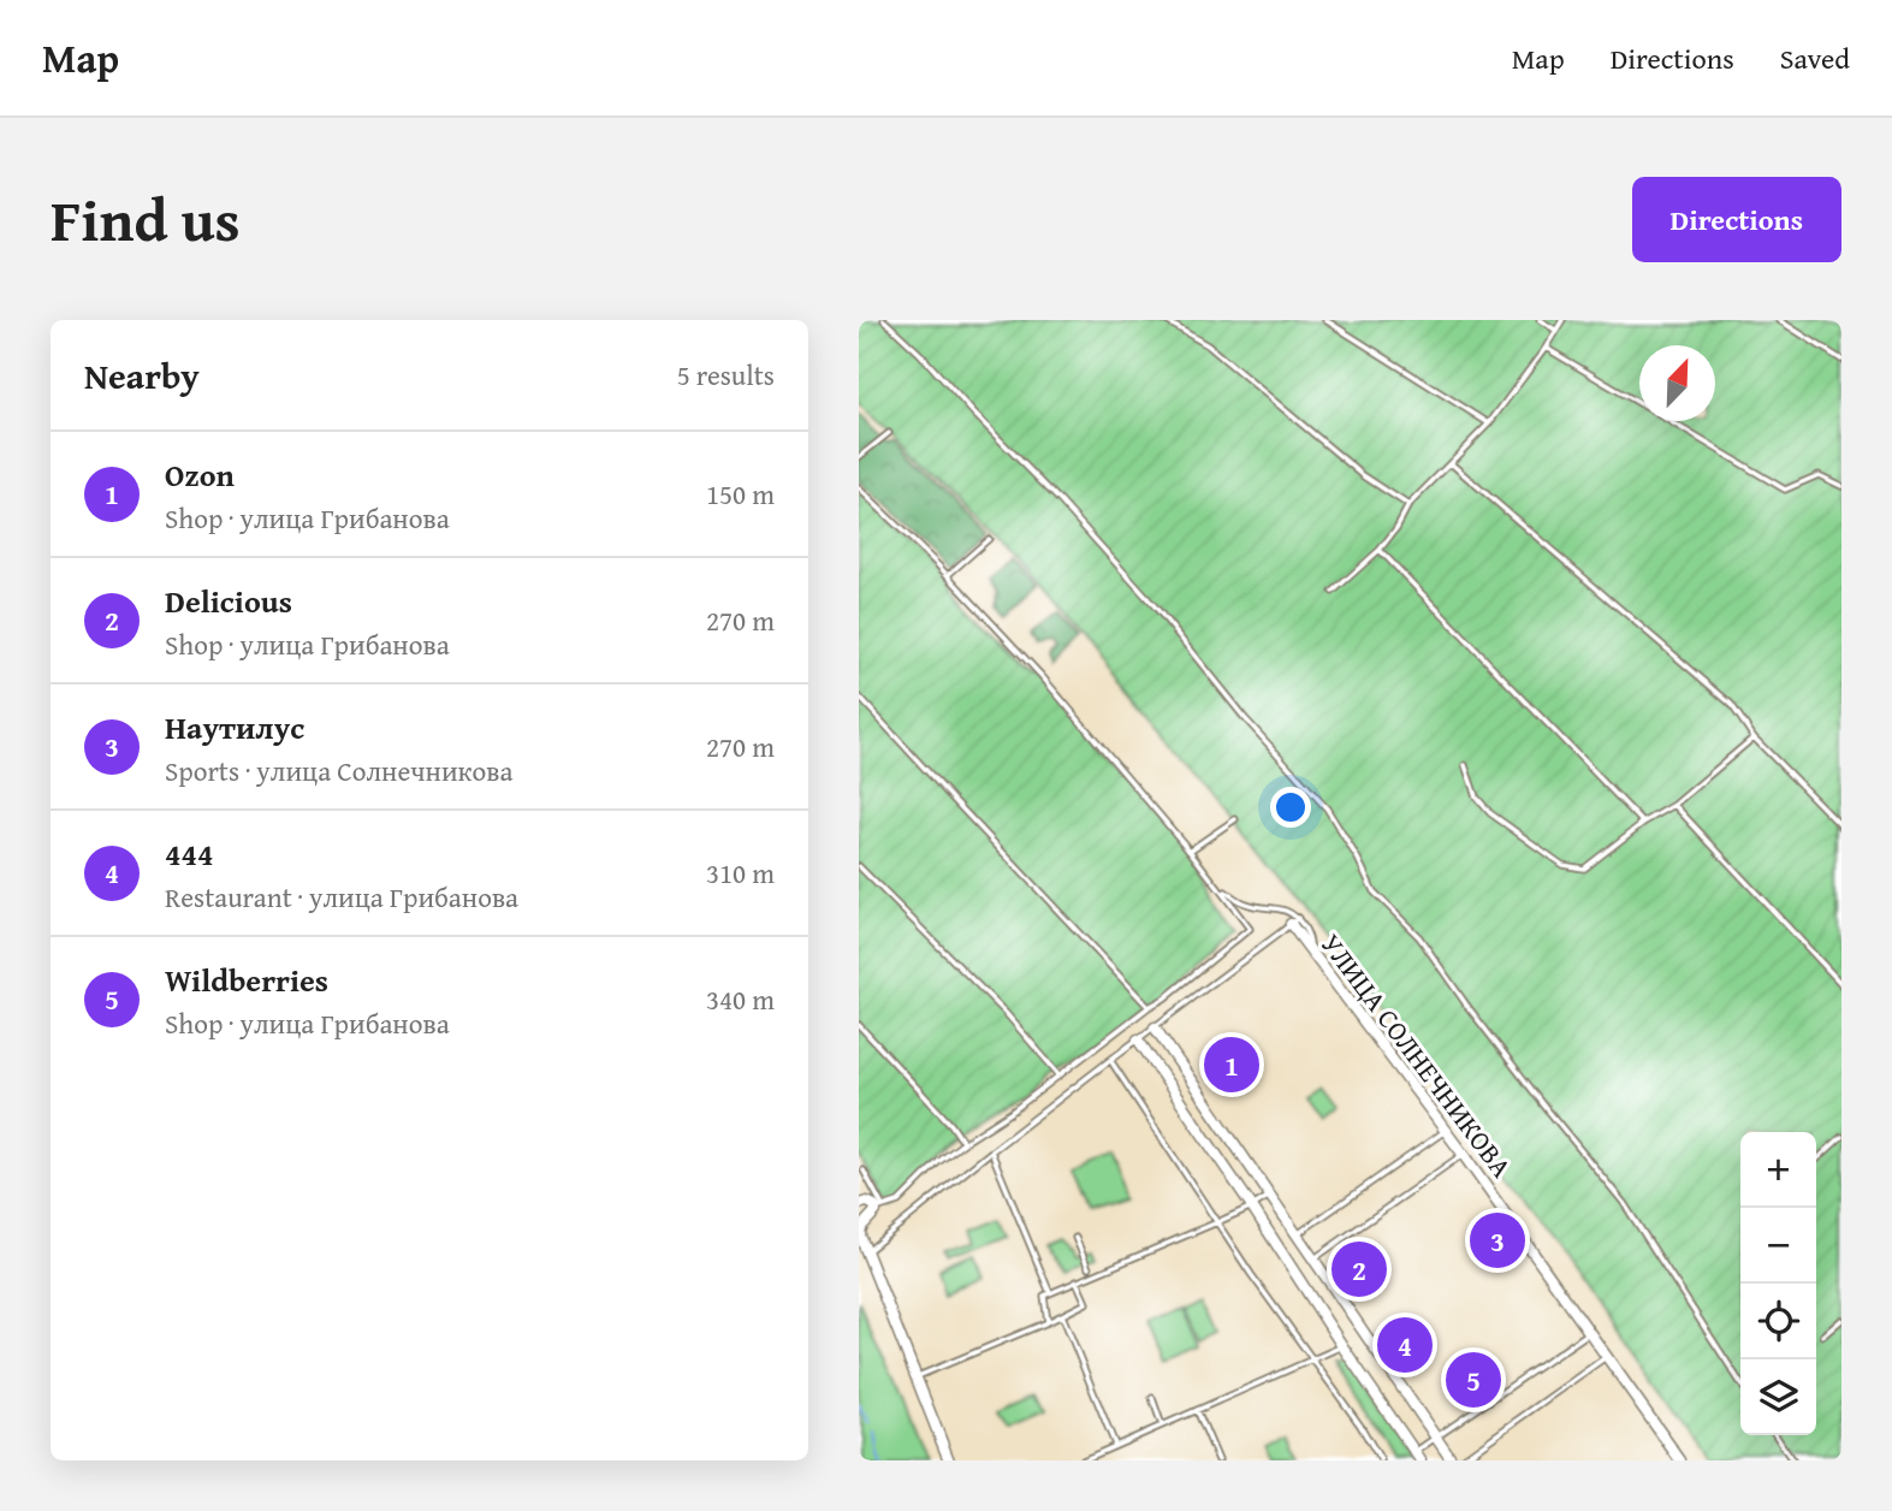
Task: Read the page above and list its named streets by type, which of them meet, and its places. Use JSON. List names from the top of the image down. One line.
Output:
{"streets":{"street":["УЛИЦА СОЛНЕЧНИКОВА"]},"north":"top right","page":{"header":"Map","nav":["Map","Directions","Saved"],"title":"Find us","buttons":"Directions","heading":["Nearby","5 results"],"list":[{"mark":"1","name":"Ozon","note":"Shop · улица Грибанова","value":"150 m"},{"mark":"2","name":"Delicious","note":"Shop · улица Грибанова","value":"270 m"},{"mark":"3","name":"Наутилус","note":"Sports · улица Солнечникова","value":"270 m"},{"mark":"4","name":"444","note":"Restaurant · улица Грибанова","value":"310 m"},{"mark":"5","name":"Wildberries","note":"Shop · улица Грибанова","value":"340 m"}],"pins":["1","3","2","4","5"],"map_buttons":["+","−"]}}
